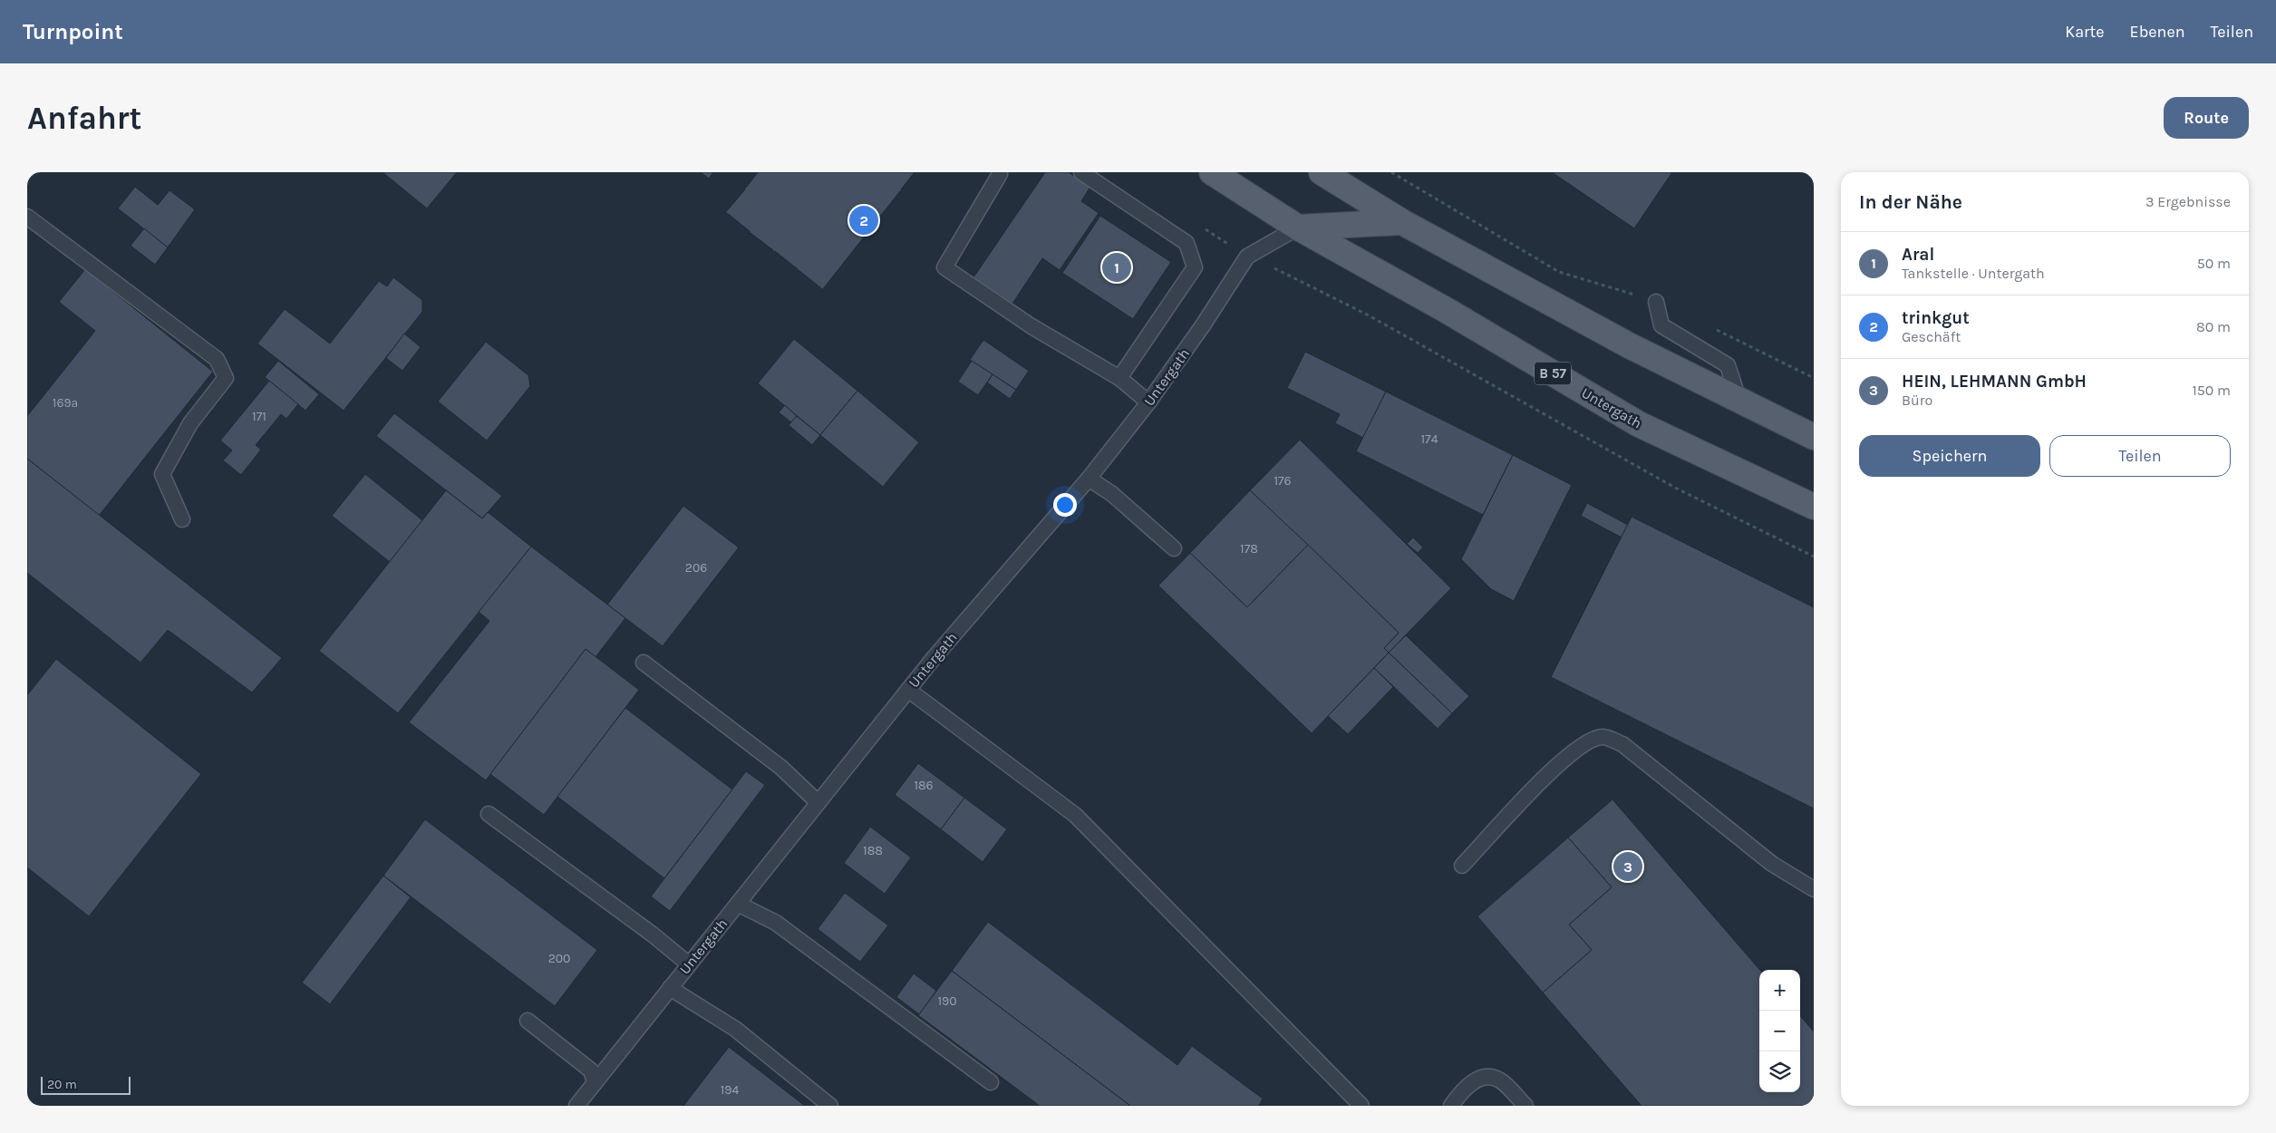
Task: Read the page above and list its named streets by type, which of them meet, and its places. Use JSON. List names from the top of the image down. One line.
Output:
{"streets":{"main road":["B 57","Untergath"]},"house_numbers":["169a","171","174","176","178","206","186","188","200","190","194"],"scale_bar":"20 m","page":{"header":"Turnpoint","nav":["Karte","Ebenen","Teilen"],"buttons":["Route",["Speichern","Teilen"]],"title":"Anfahrt","heading":["In der Nähe","3 Ergebnisse"],"pins":["2","1","3"],"list":[{"mark":"1","name":"Aral","note":"Tankstelle · Untergath","value":"50 m"},{"mark":"2","name":"trinkgut","note":"Geschäft","value":"80 m"},{"mark":"3","name":"HEIN, LEHMANN GmbH","note":"Büro","value":"150 m"}],"map_buttons":["+","−"],"scale":"20 m"}}
